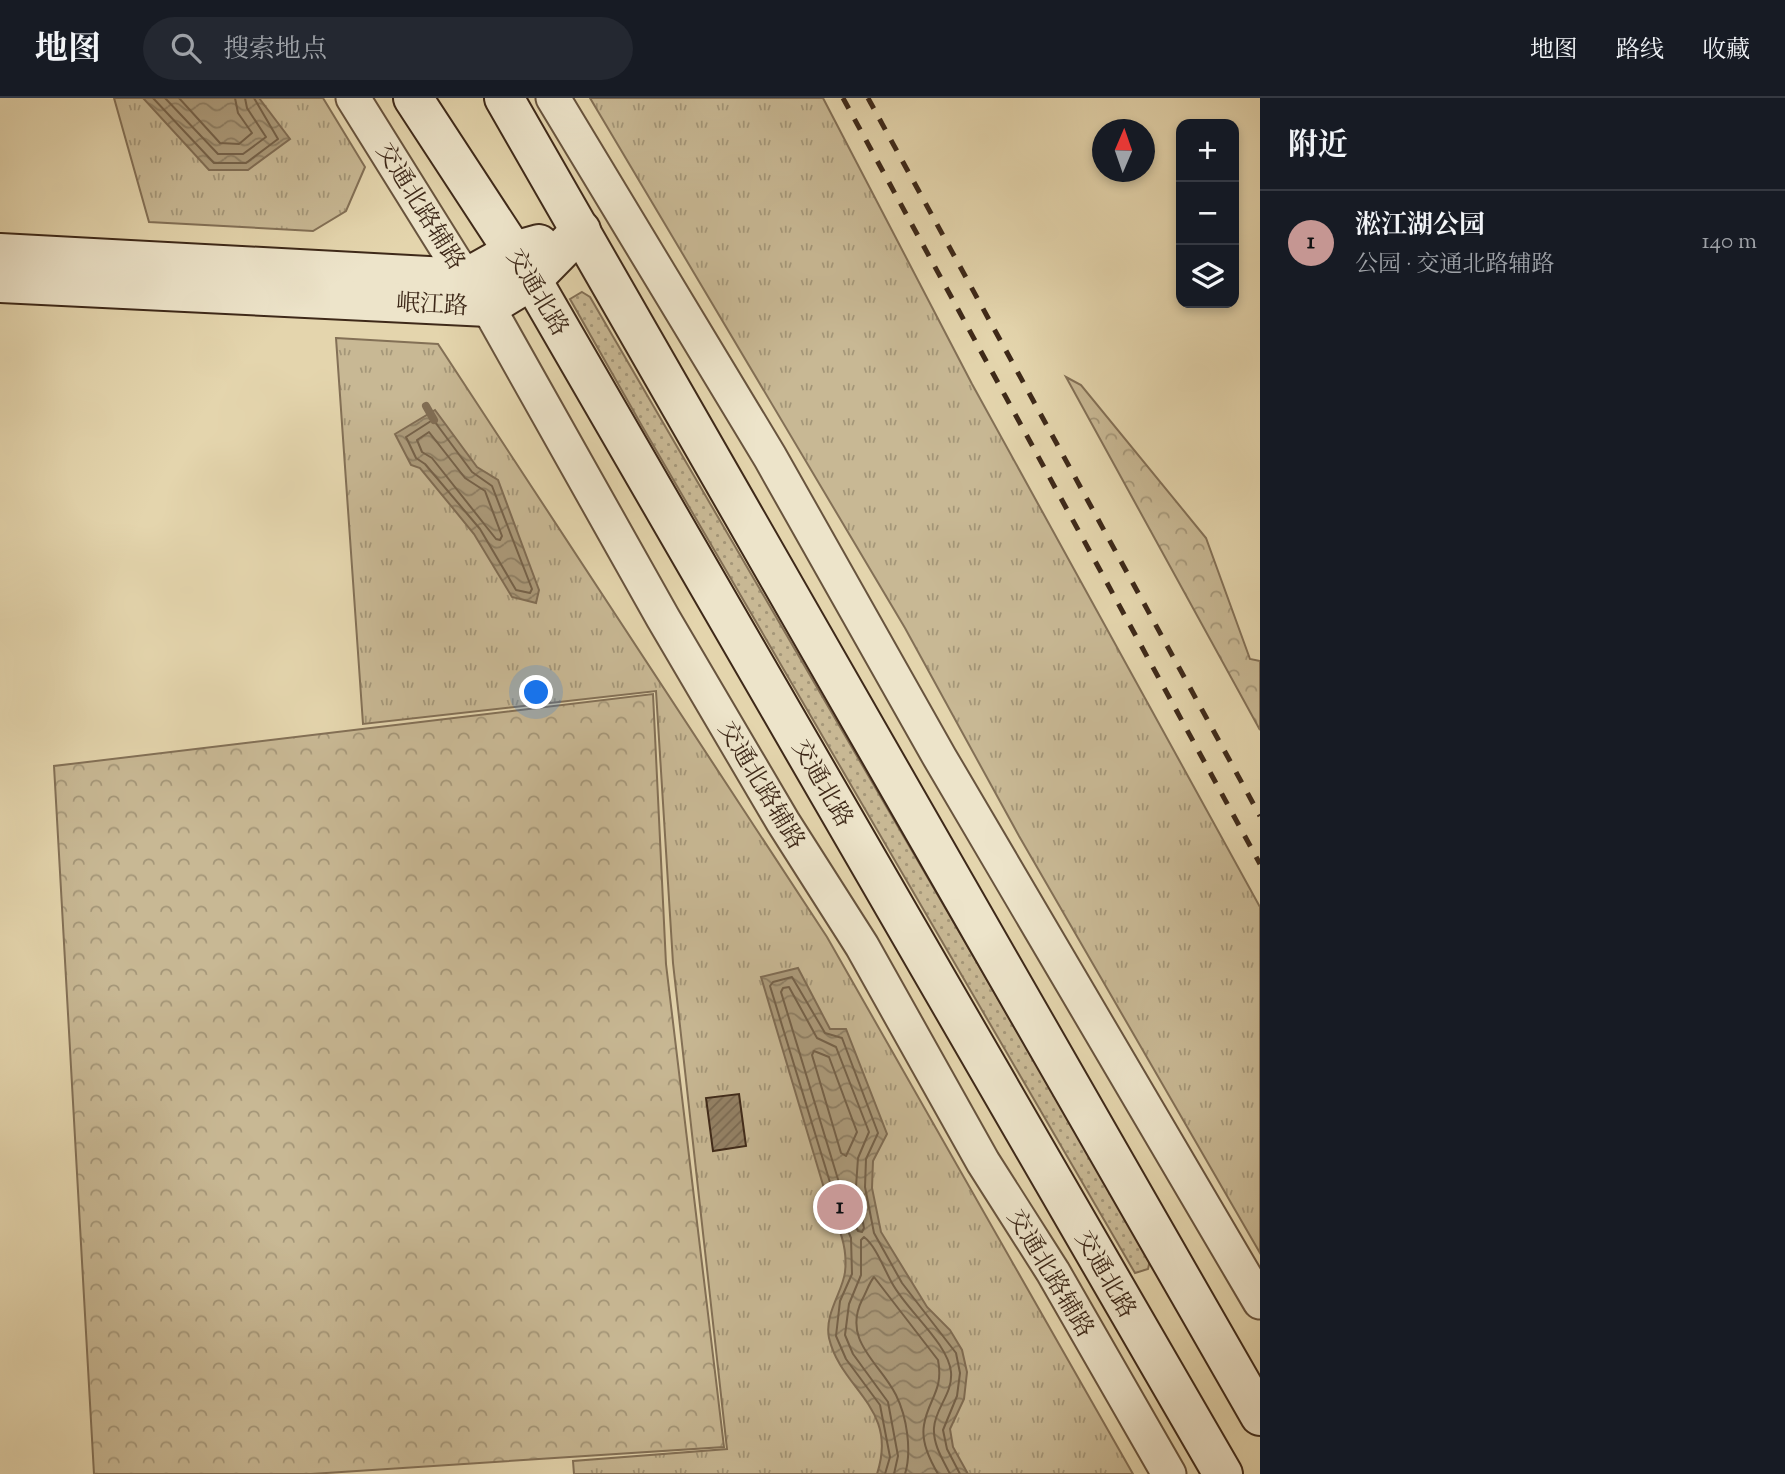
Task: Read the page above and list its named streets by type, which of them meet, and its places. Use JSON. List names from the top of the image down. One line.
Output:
{"streets":{"main road":["交通北路","岷江路"],"street":["交通北路辅路"]},"crossings":[["交通北路辅路","岷江路"],["交通北路","岷江路"]],"north":"top","page":{"header":"地图","search":"搜索地点","nav":["地图","路线","收藏"],"heading":"附近","map_buttons":["+","−"],"list":[{"mark":"1","name":"淞江湖公园","note":"公园 · 交通北路辅路","value":"140 m"}],"pins":"1"}}
